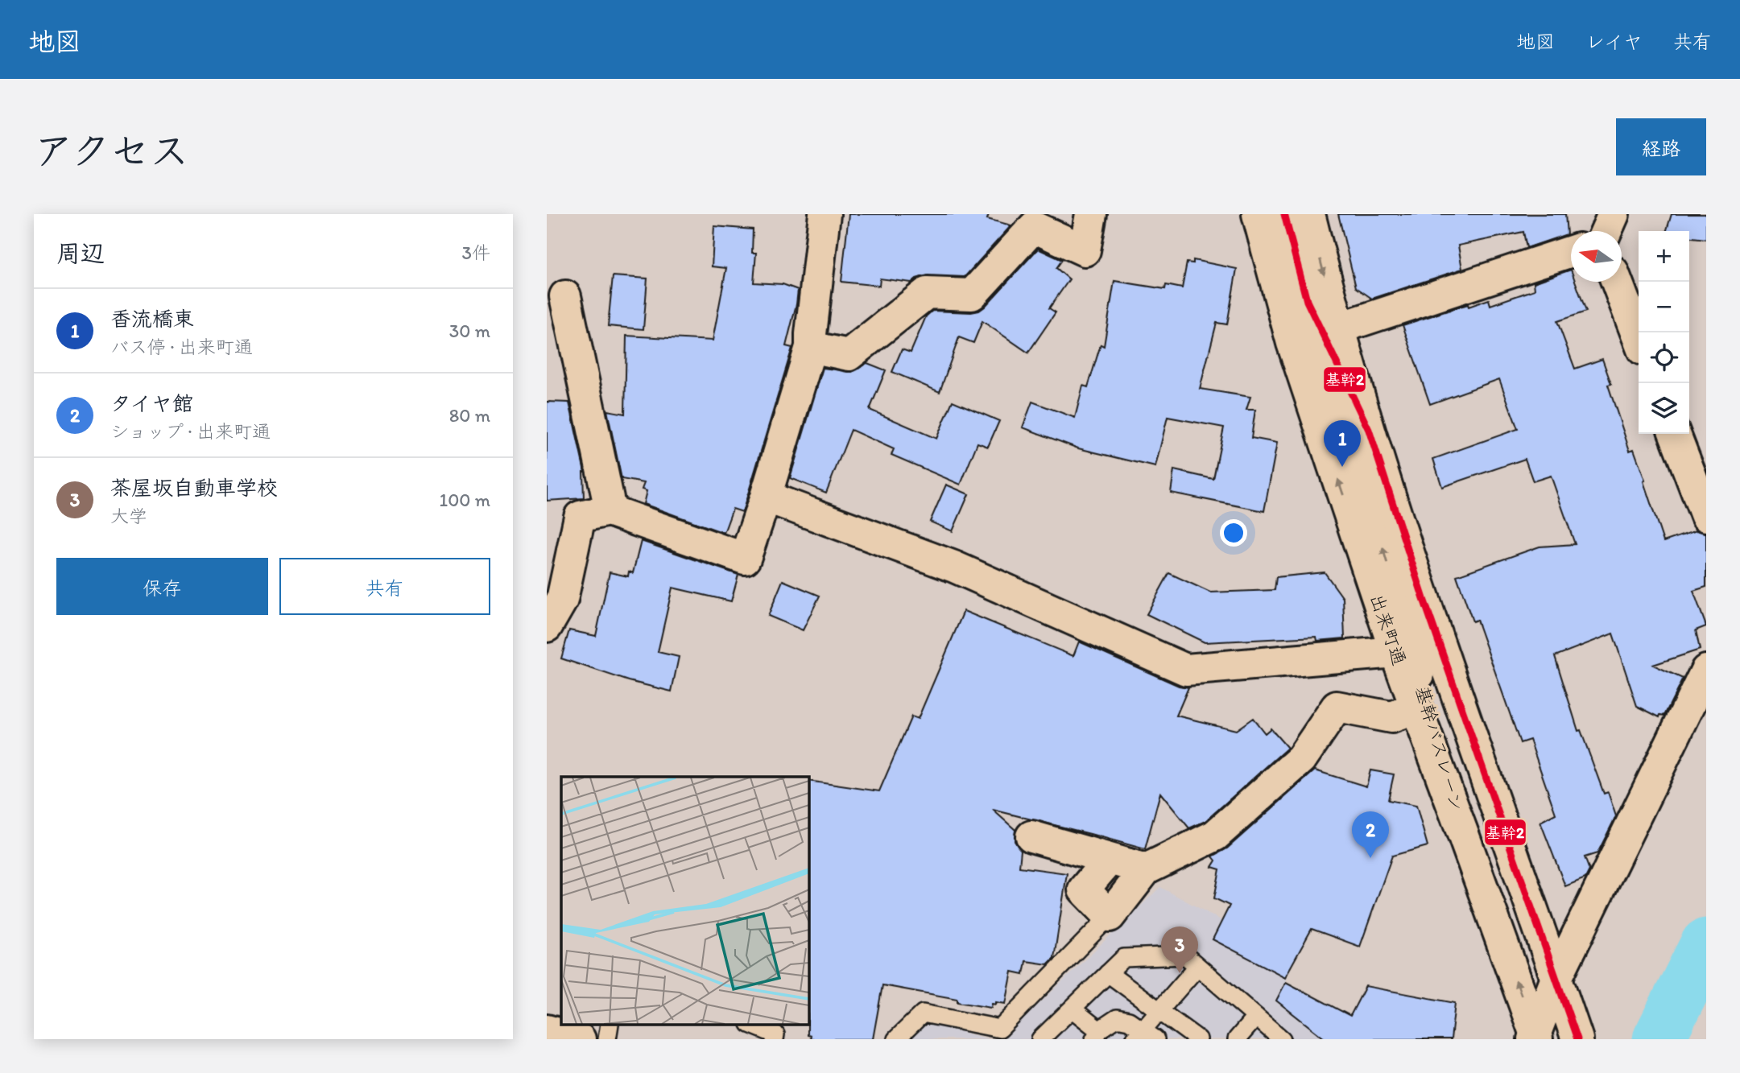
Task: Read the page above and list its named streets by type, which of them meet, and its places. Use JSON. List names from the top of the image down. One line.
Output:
{"streets":{"street":["出来町通","基幹バスレーン"]},"crossings":[["出来町通","基幹バスレーン"]],"one_way":["基幹バスレーン"],"lines":["transit line 基幹2"],"north":"left","page":{"header":"地図","nav":["地図","レイヤ","共有"],"title":"アクセス","buttons":["経路",["保存","共有"]],"heading":["周辺","3件"],"map_buttons":["+","−"],"list":[{"mark":"1","name":"香流橋東","note":"バス停 · 出来町通","value":"30 m"},{"mark":"2","name":"タイヤ館","note":"ショップ · 出来町通","value":"80 m"},{"mark":"3","name":"茶屋坂自動車学校","note":"大学","value":"100 m"}],"pins":["1","2","3"]}}
